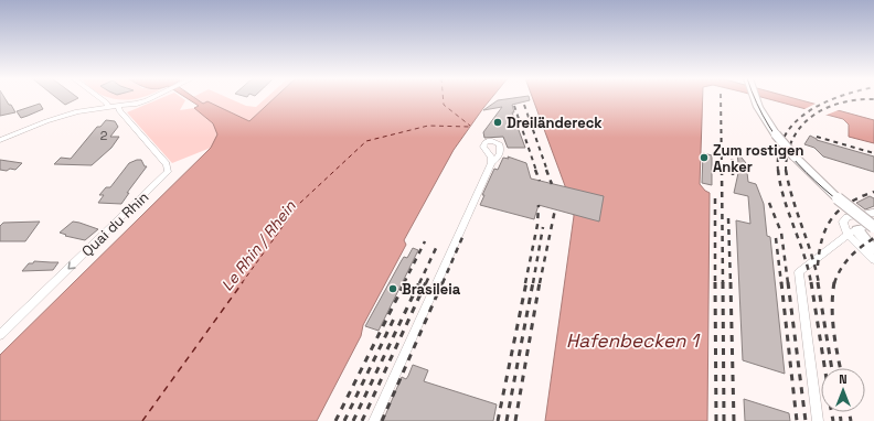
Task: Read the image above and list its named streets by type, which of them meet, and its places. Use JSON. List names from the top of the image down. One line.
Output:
{"streets":{"street":["Quai du Rhin"]},"one_way":["Quai du Rhin"],"water":["Le Rhin / Rhein","Hafenbecken 1"],"places":["Dreiländereck","Zum rostigen Anker","Brasileia"],"house_numbers":["2"],"north":"top"}
